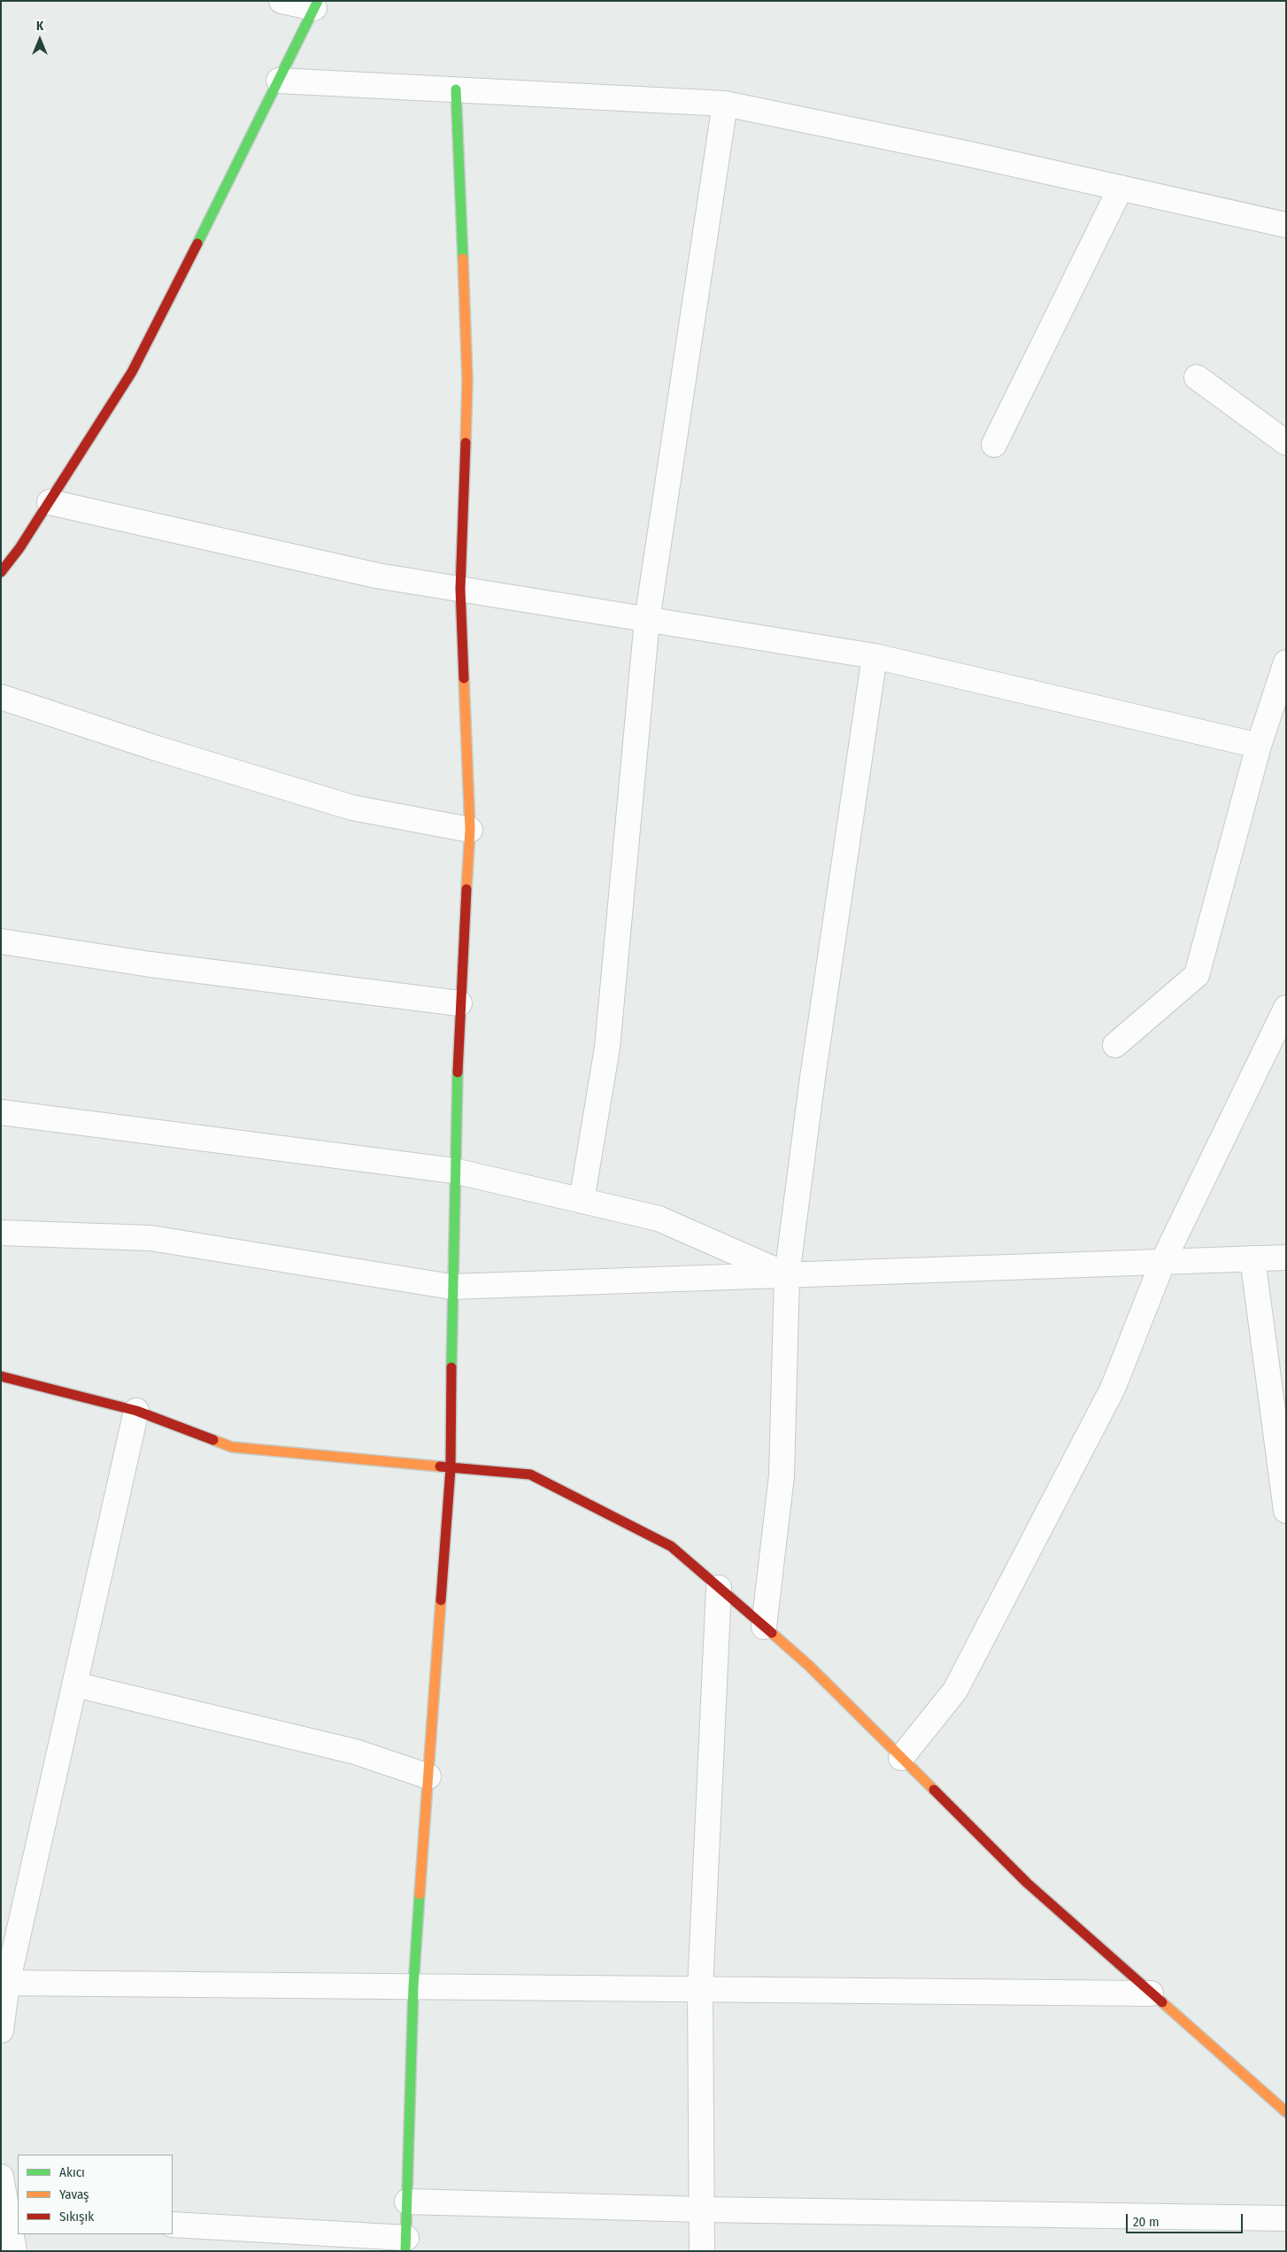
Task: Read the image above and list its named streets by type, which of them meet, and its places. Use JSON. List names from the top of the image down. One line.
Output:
{"legend":["Akıcı","Yavaş","Sıkışık"],"scale_bar":"20 m","north":"top"}
